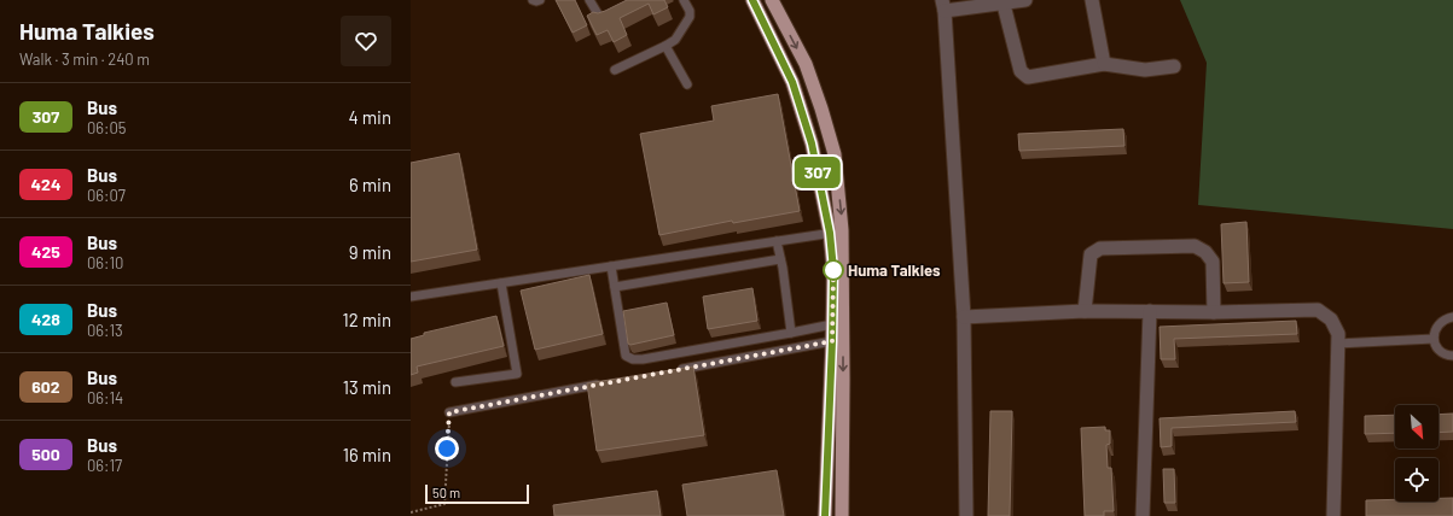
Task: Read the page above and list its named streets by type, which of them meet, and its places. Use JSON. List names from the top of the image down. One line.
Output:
{"places":["Huma Talkies"],"lines":["bus line 307"],"scale_bar":"50 m","north":"bottom right","page":{"heading":["Huma Talkies","Walk · 3 min · 240 m"],"on_map":"307","list":[{"mark":"307","name":"Bus","note":"06:05","value":"4 min"},{"mark":"424","name":"Bus","note":"06:07","value":"6 min"},{"mark":"425","name":"Bus","note":"06:10","value":"9 min"},{"mark":"428","name":"Bus","note":"06:13","value":"12 min"},{"mark":"602","name":"Bus","note":"06:14","value":"13 min"},{"mark":"500","name":"Bus","note":"06:17","value":"16 min"}],"scale":"50 m"}}
